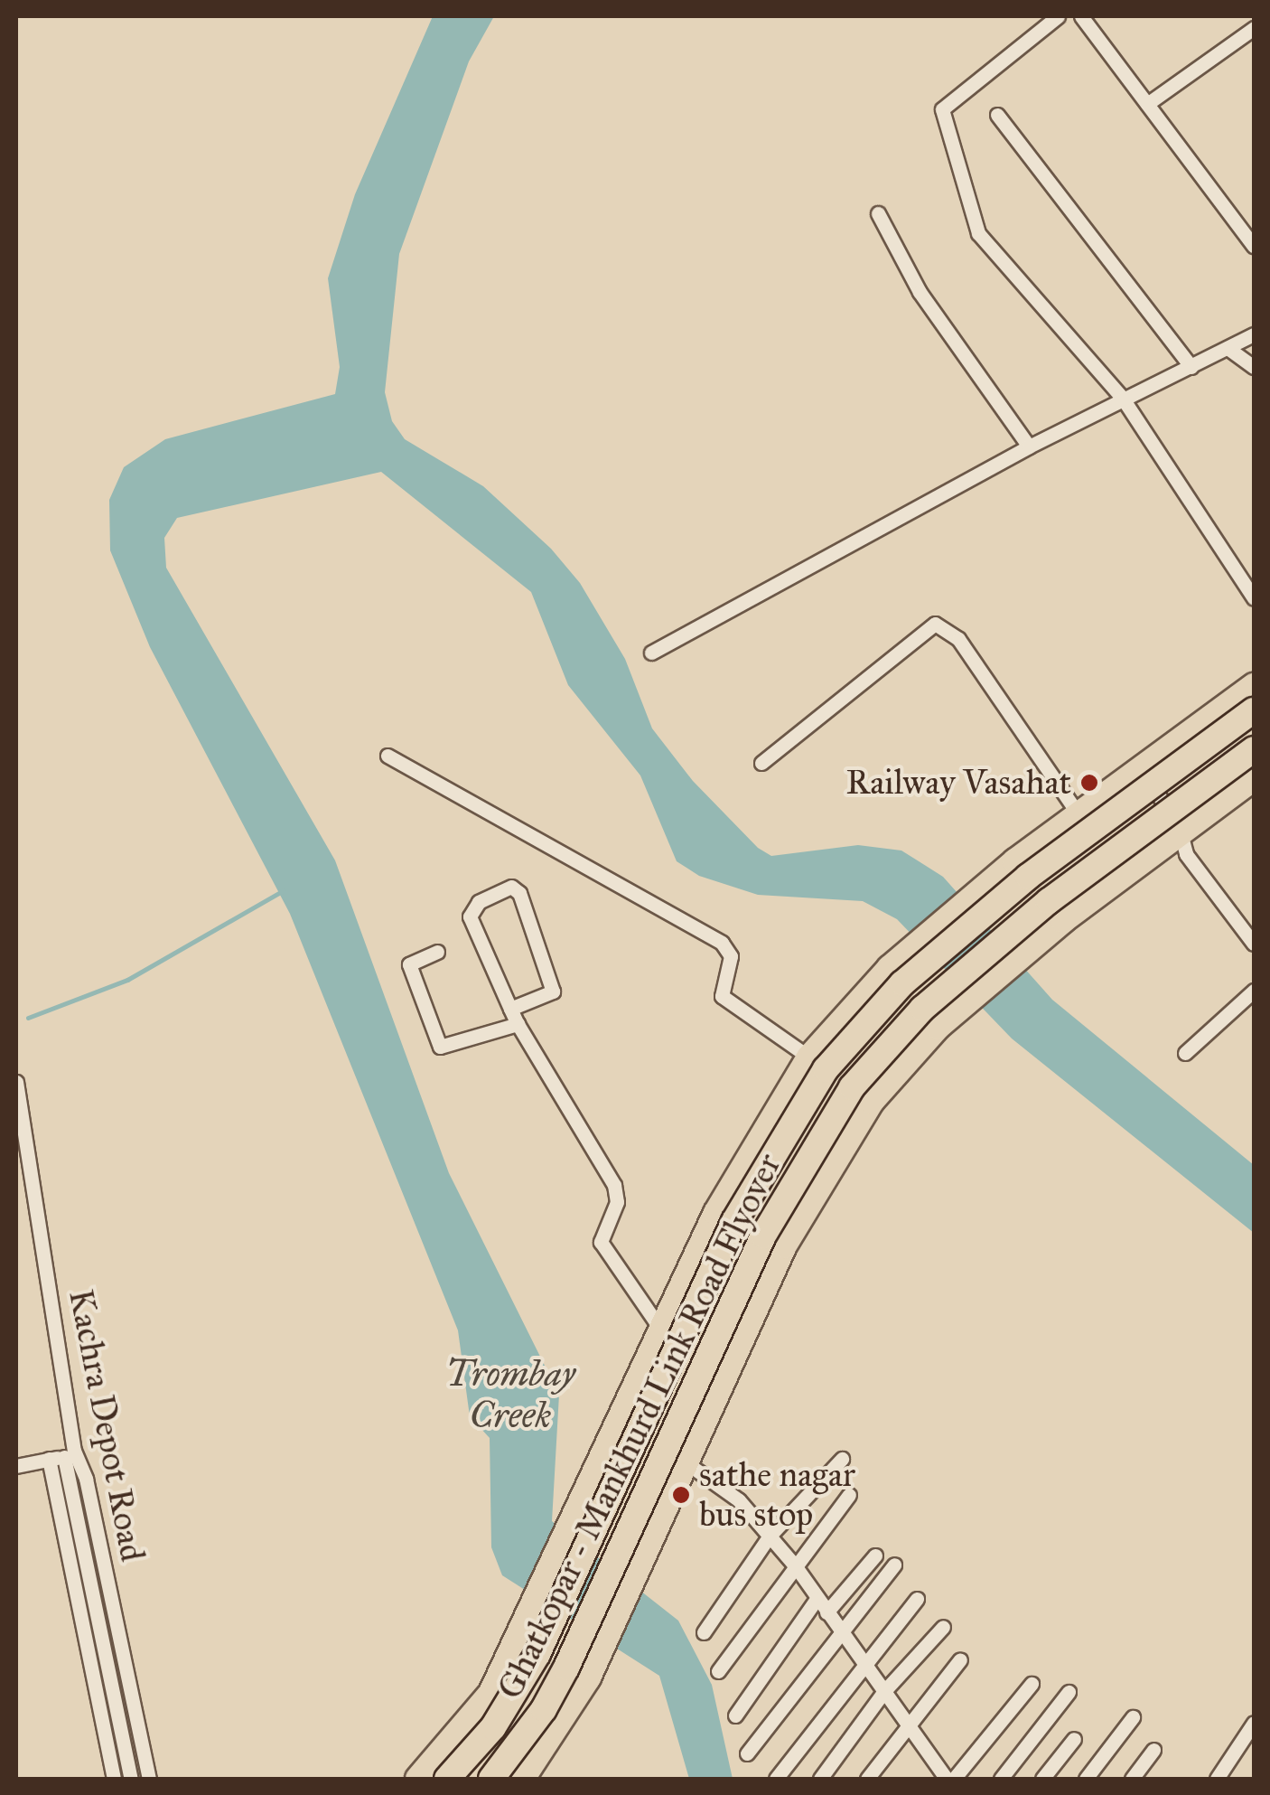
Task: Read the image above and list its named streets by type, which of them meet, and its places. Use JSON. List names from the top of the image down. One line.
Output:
{"streets":{"highway":["Ghatkopar - Mankhurd Link Road Flyover"],"street":["Kachra Depot Road"]},"water":["Trombay Creek"],"places":["Railway Vasahat","sathe nagar bus stop"]}
